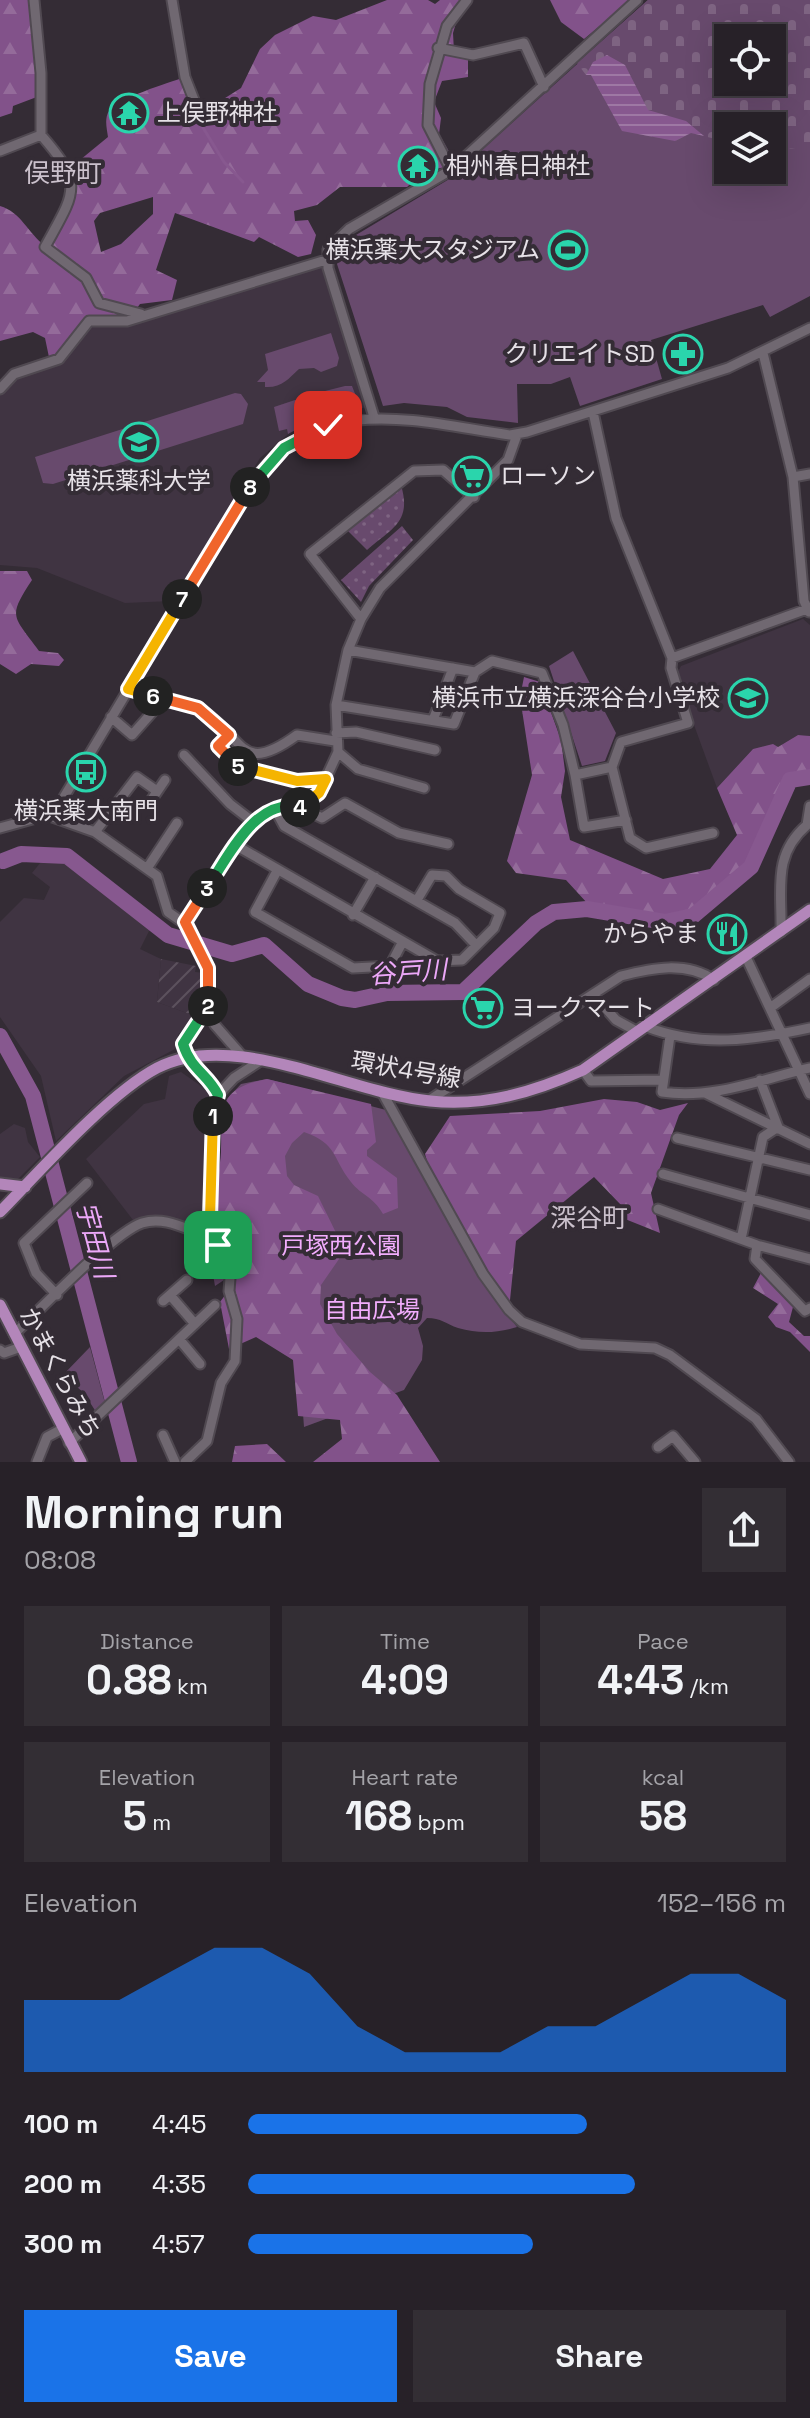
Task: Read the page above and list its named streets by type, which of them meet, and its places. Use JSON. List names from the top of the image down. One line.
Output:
{"streets":{"main road":["環状4号線","かまくらみち"]},"districts":["俣野町","深谷町"],"water":["谷戸川","宇田川"],"parks":["戸塚西公園","自由広場"],"places":{"temple":["上俣野神社","相州春日神社"],"sports":["横浜薬大スタジアム"],"pharmacy":["クリエイトSD"],"school or university":["横浜薬科大学","横浜市立横浜深谷台小学校"],"supermarket":["ローソン","ヨークマート"],"bus stop":["横浜薬大南門"],"restaurant":["からやま"]},"page":{"pins":["8","7","6","5","4","3","2","1"],"heading":["Morning run","08:08"],"stats":[["Distance","0.88 km"],["Time","4:09"],["Pace","4:43 /km"],["Elevation","5 m"],["Heart rate","168 bpm"],["kcal","58"]],"chart":["Elevation","152–156 m"],"list":[{"name":"100 m","note":"4:45"},{"name":"200 m","note":"4:35"},{"name":"300 m","note":"4:57"}],"buttons":["Save","Share"]}}
